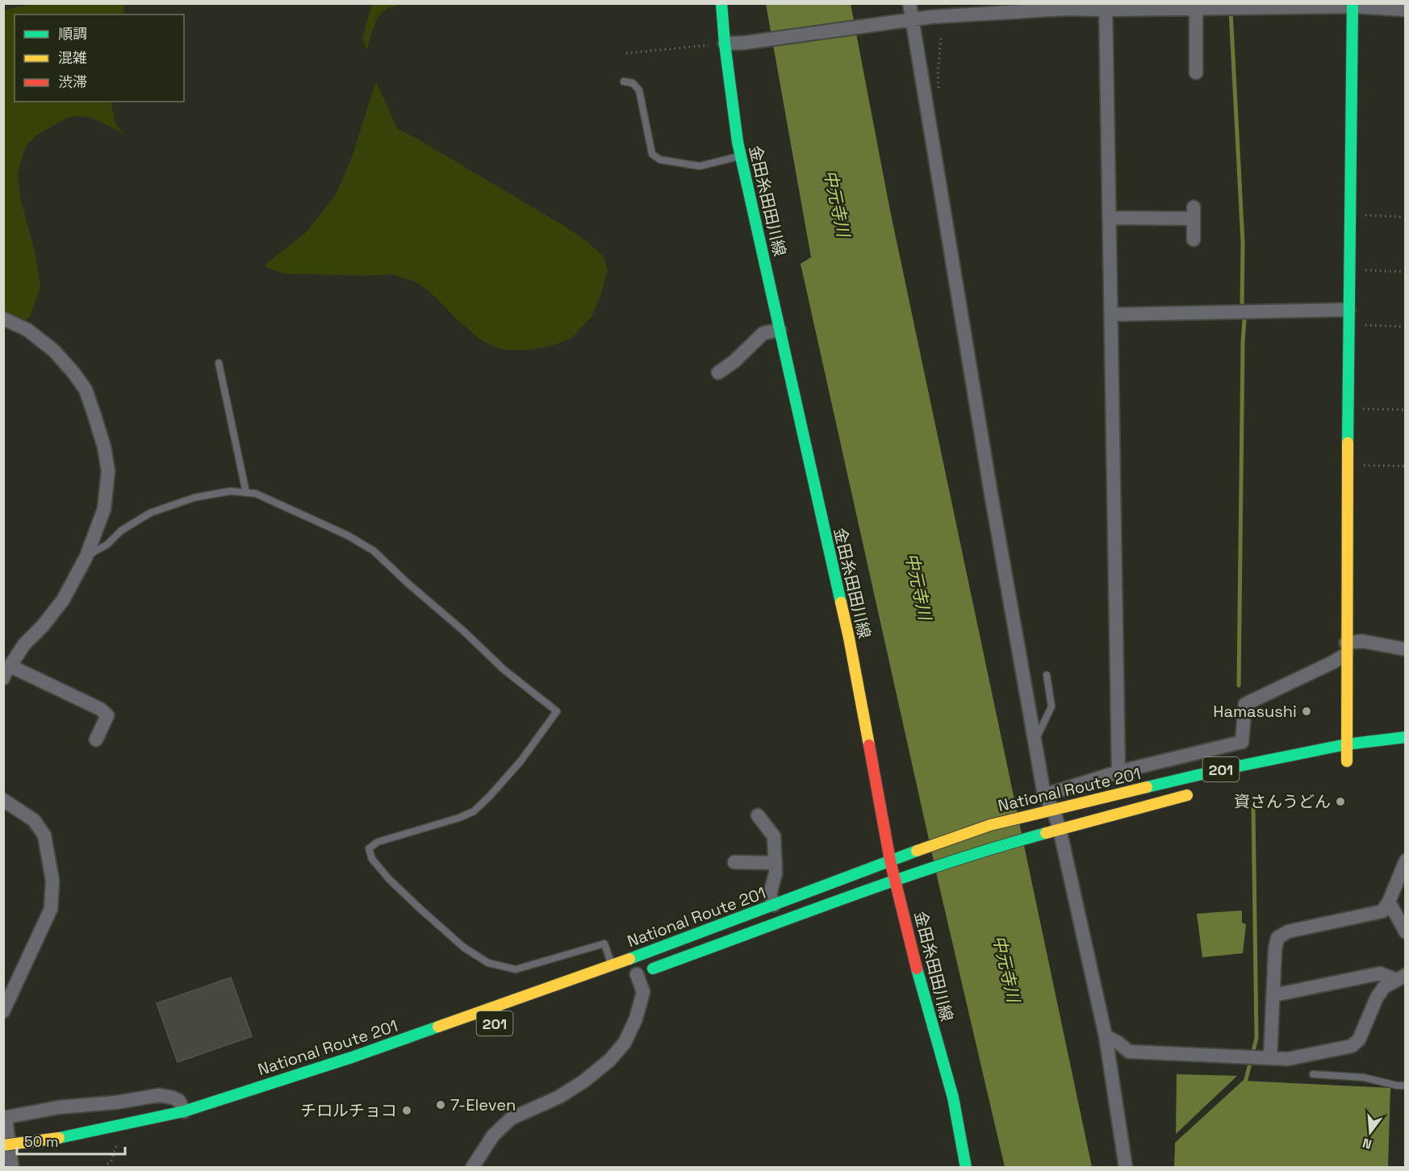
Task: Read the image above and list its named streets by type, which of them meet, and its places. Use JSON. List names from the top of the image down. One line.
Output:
{"streets":{"main road":["金田糸田田川線","201","National Route 201"]},"crossings":[["金田糸田田川線","National Route 201"]],"water":["中元寺川"],"places":["Hamasushi","資さんうどん","7-Eleven","チロルチョコ"],"legend":["順調","混雑","渋滞"],"scale_bar":"50 m","north":"bottom"}
